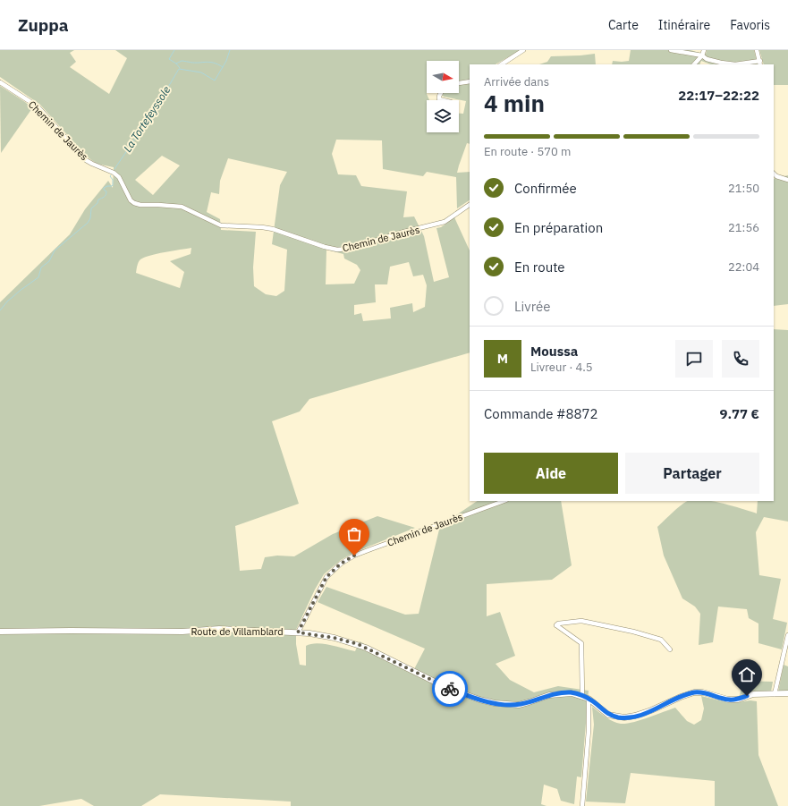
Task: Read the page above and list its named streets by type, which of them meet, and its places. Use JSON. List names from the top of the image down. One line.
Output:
{"streets":{"street":["Chemin de Jaurès","Route de Villamblard"]},"crossings":[["Chemin de Jaurès","Route de Villamblard"]],"water":["La Tortefeyssole"],"north":"right","page":{"header":"Zuppa","nav":["Carte","Itinéraire","Favoris"],"heading":["4 min","Arrivée dans","22:17–22:22"],"panel":["Moussa","Livreur · 4.5","Commande #8872","9.77 €"],"bar":"En route · 570 m","list":[["Confirmée","21:50"],["En préparation","21:56"],["En route","22:04"],"Livrée"],"round":"M","buttons":["Aide","Partager"]}}
